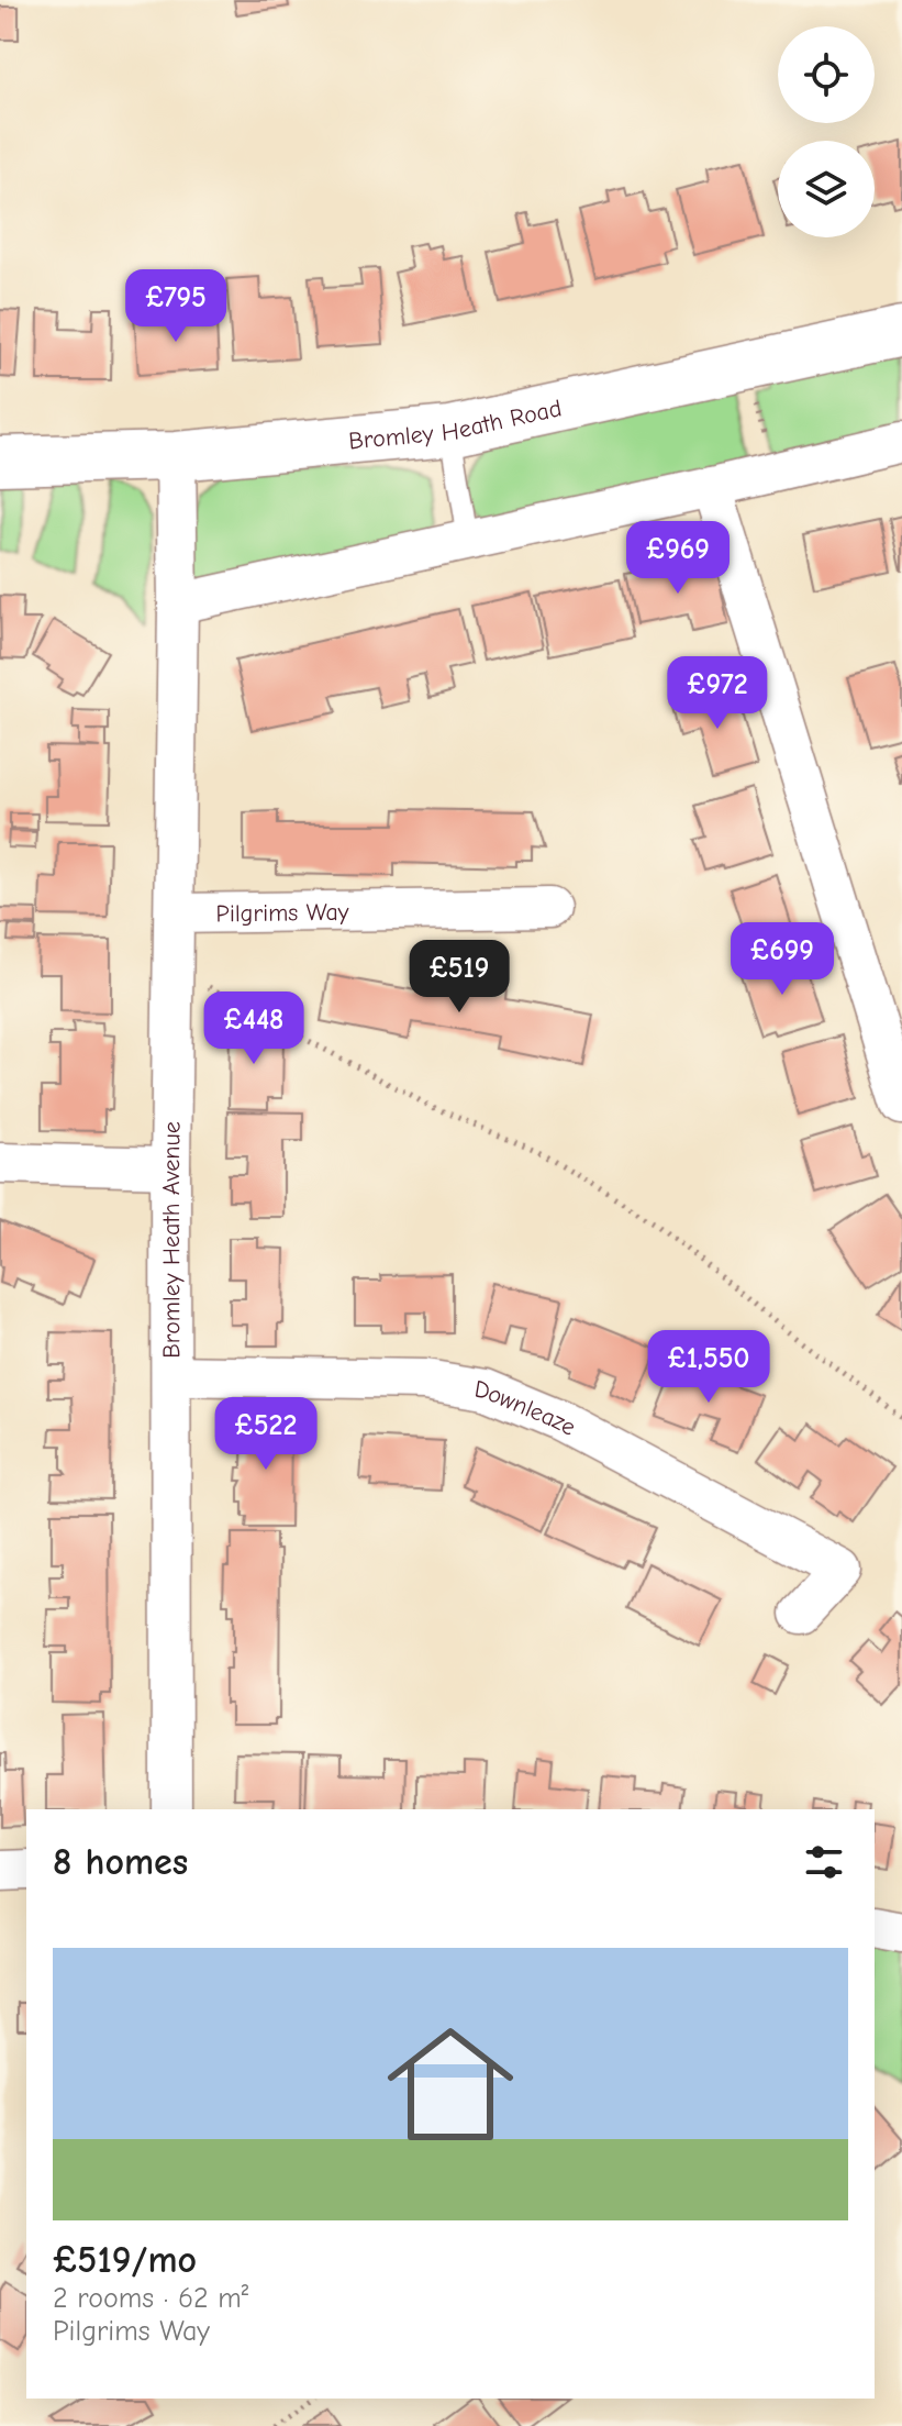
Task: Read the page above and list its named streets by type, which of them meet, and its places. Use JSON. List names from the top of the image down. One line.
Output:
{"streets":{"main road":["Bromley Heath Road"],"street":["Pilgrims Way","Bromley Heath Avenue","Downleaze"]},"crossings":[["Bromley Heath Road","Bromley Heath Avenue"],["Pilgrims Way","Bromley Heath Avenue"],["Bromley Heath Avenue","Downleaze"]],"page":{"price":["£795","£969","£972","£699","£519","£448","£1,550","£522"],"heading":"8 homes","list":[{"name":"£519/mo","note":"2 rooms · 62 m² · Pilgrims Way"}]}}
